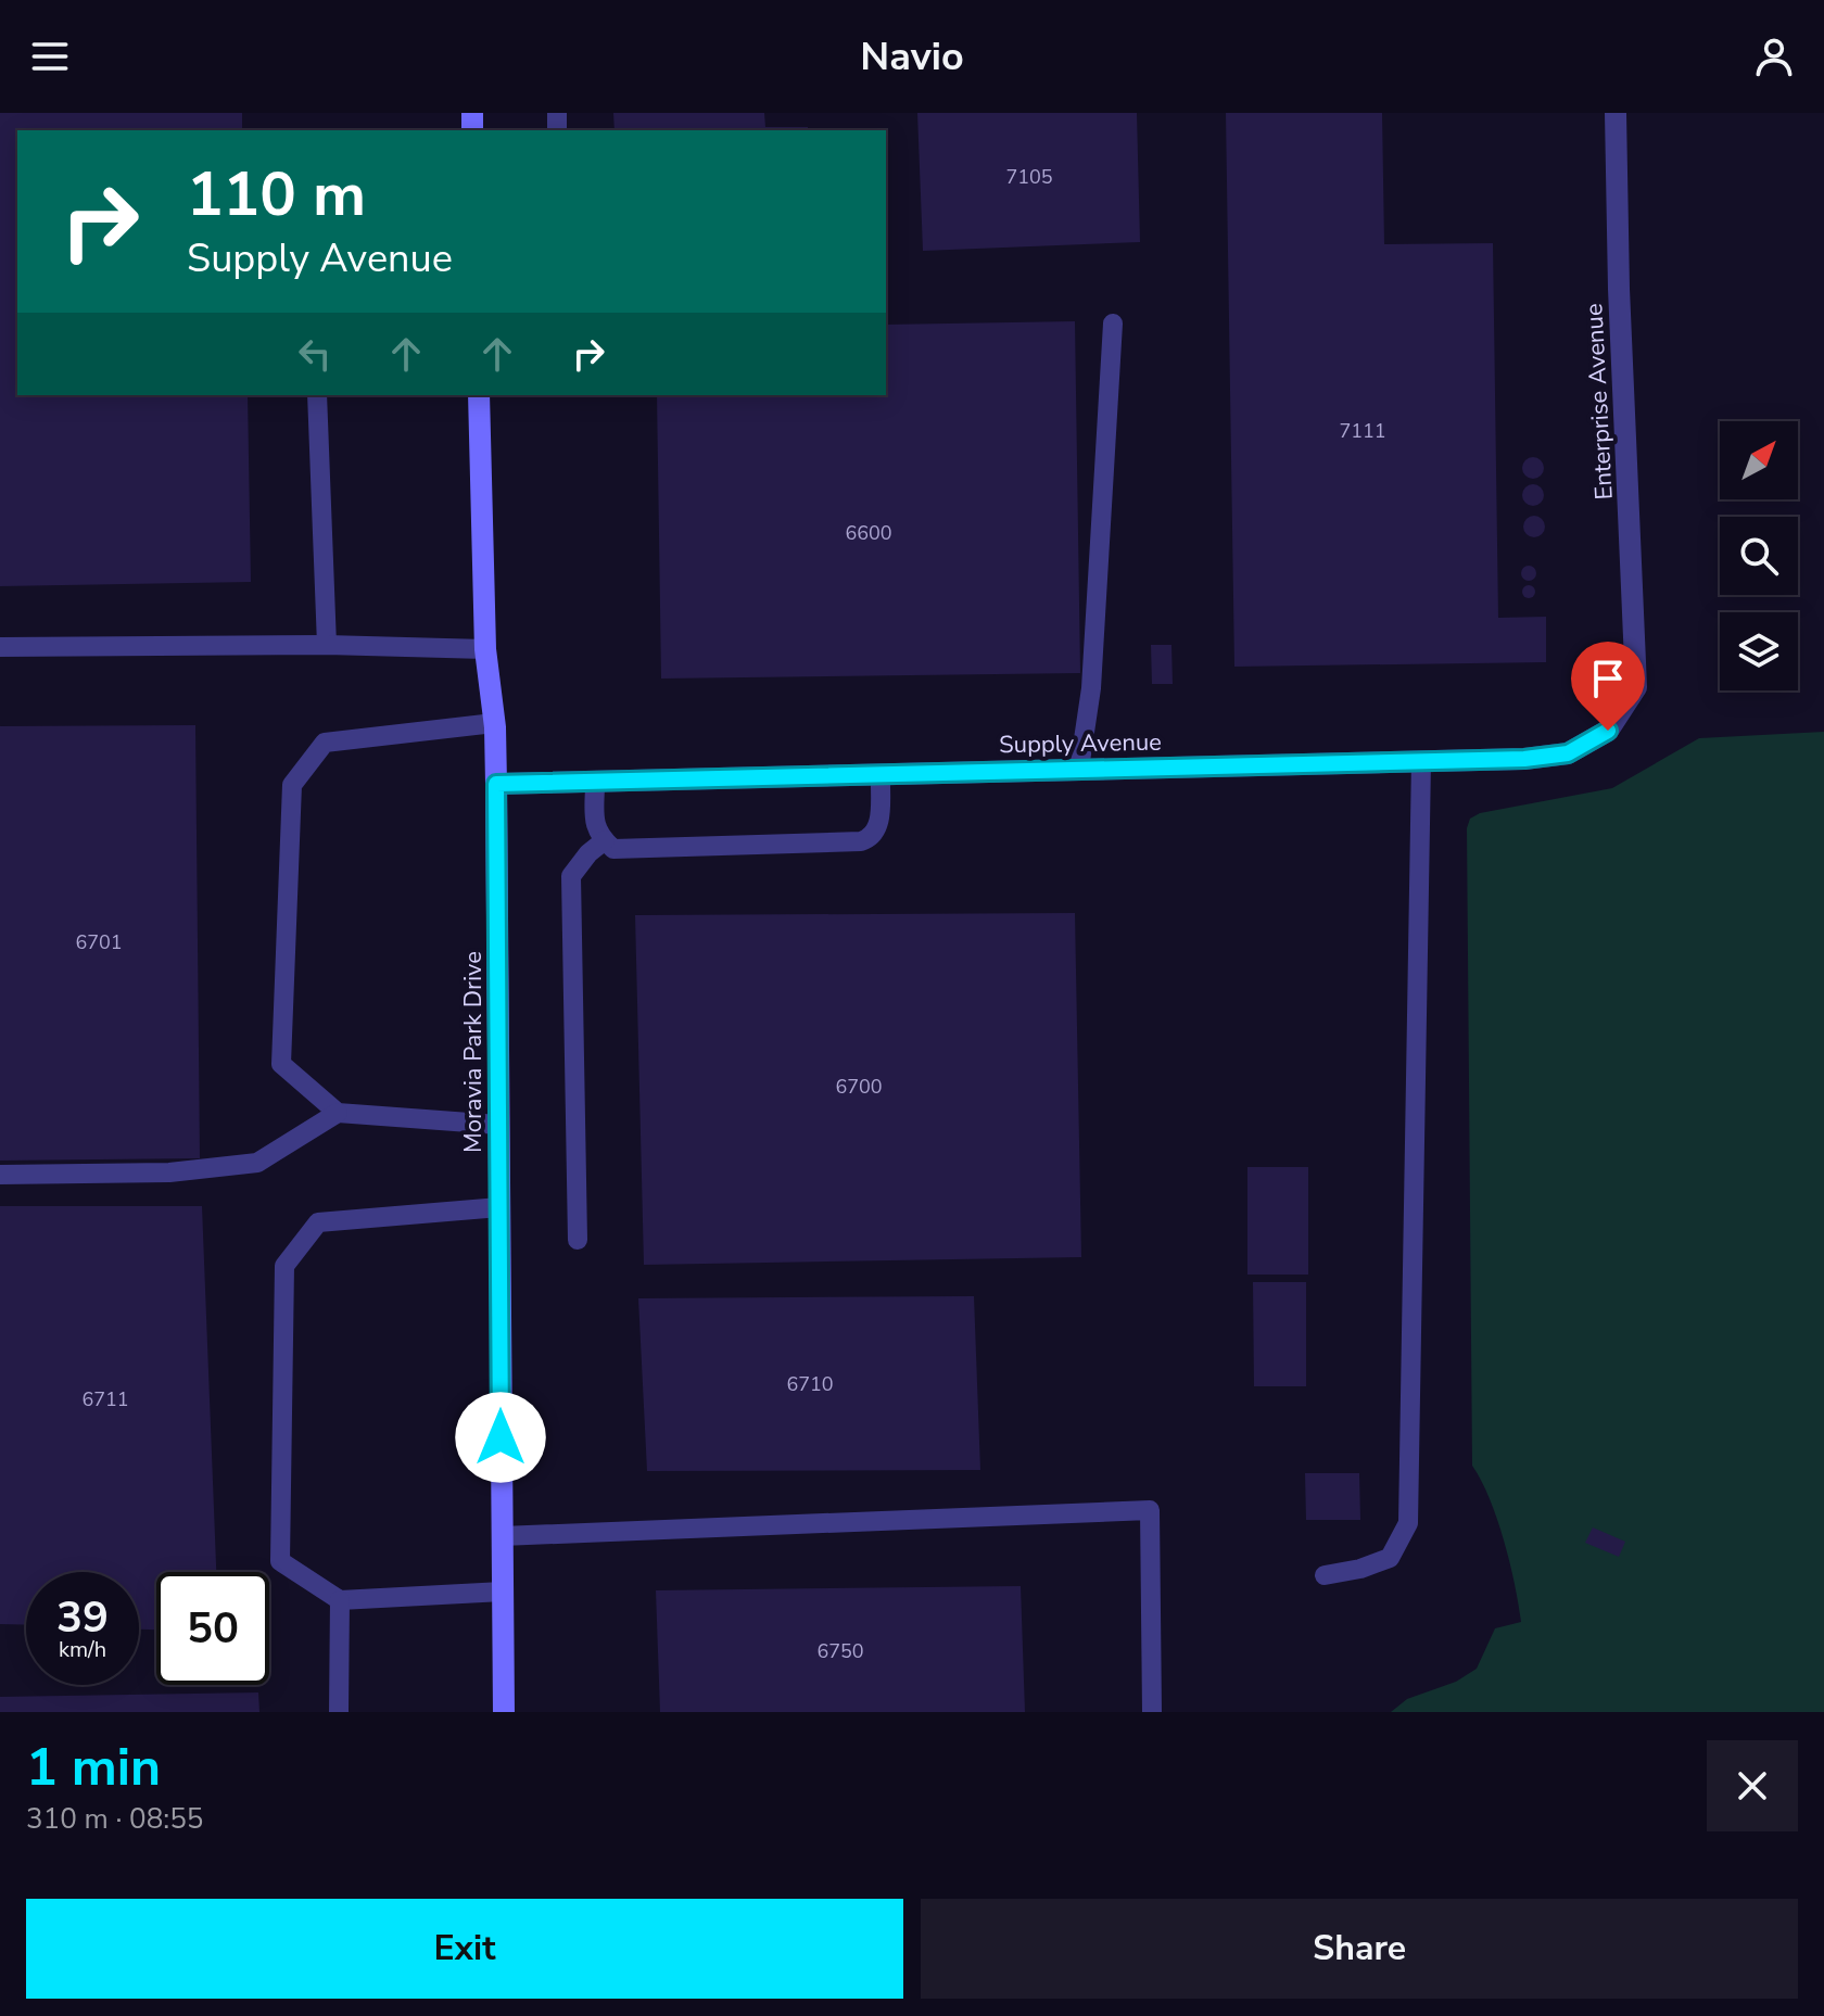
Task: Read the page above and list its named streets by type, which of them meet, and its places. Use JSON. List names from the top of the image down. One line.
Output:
{"streets":{"main road":["Moravia Park Drive"],"street":["Enterprise Avenue","Supply Avenue"]},"crossings":[["Enterprise Avenue","Supply Avenue"],["Supply Avenue","Moravia Park Drive"]],"house_numbers":["7105","7111","6600","6701","6700","6710","6711","6750"],"north":"top right","page":{"header":"Navio","turn":["110 m","Supply Avenue"],"speed":"39 km/h","limit":"50","heading":["1 min","310 m · 08:55"],"buttons":["Exit","Share"]}}
